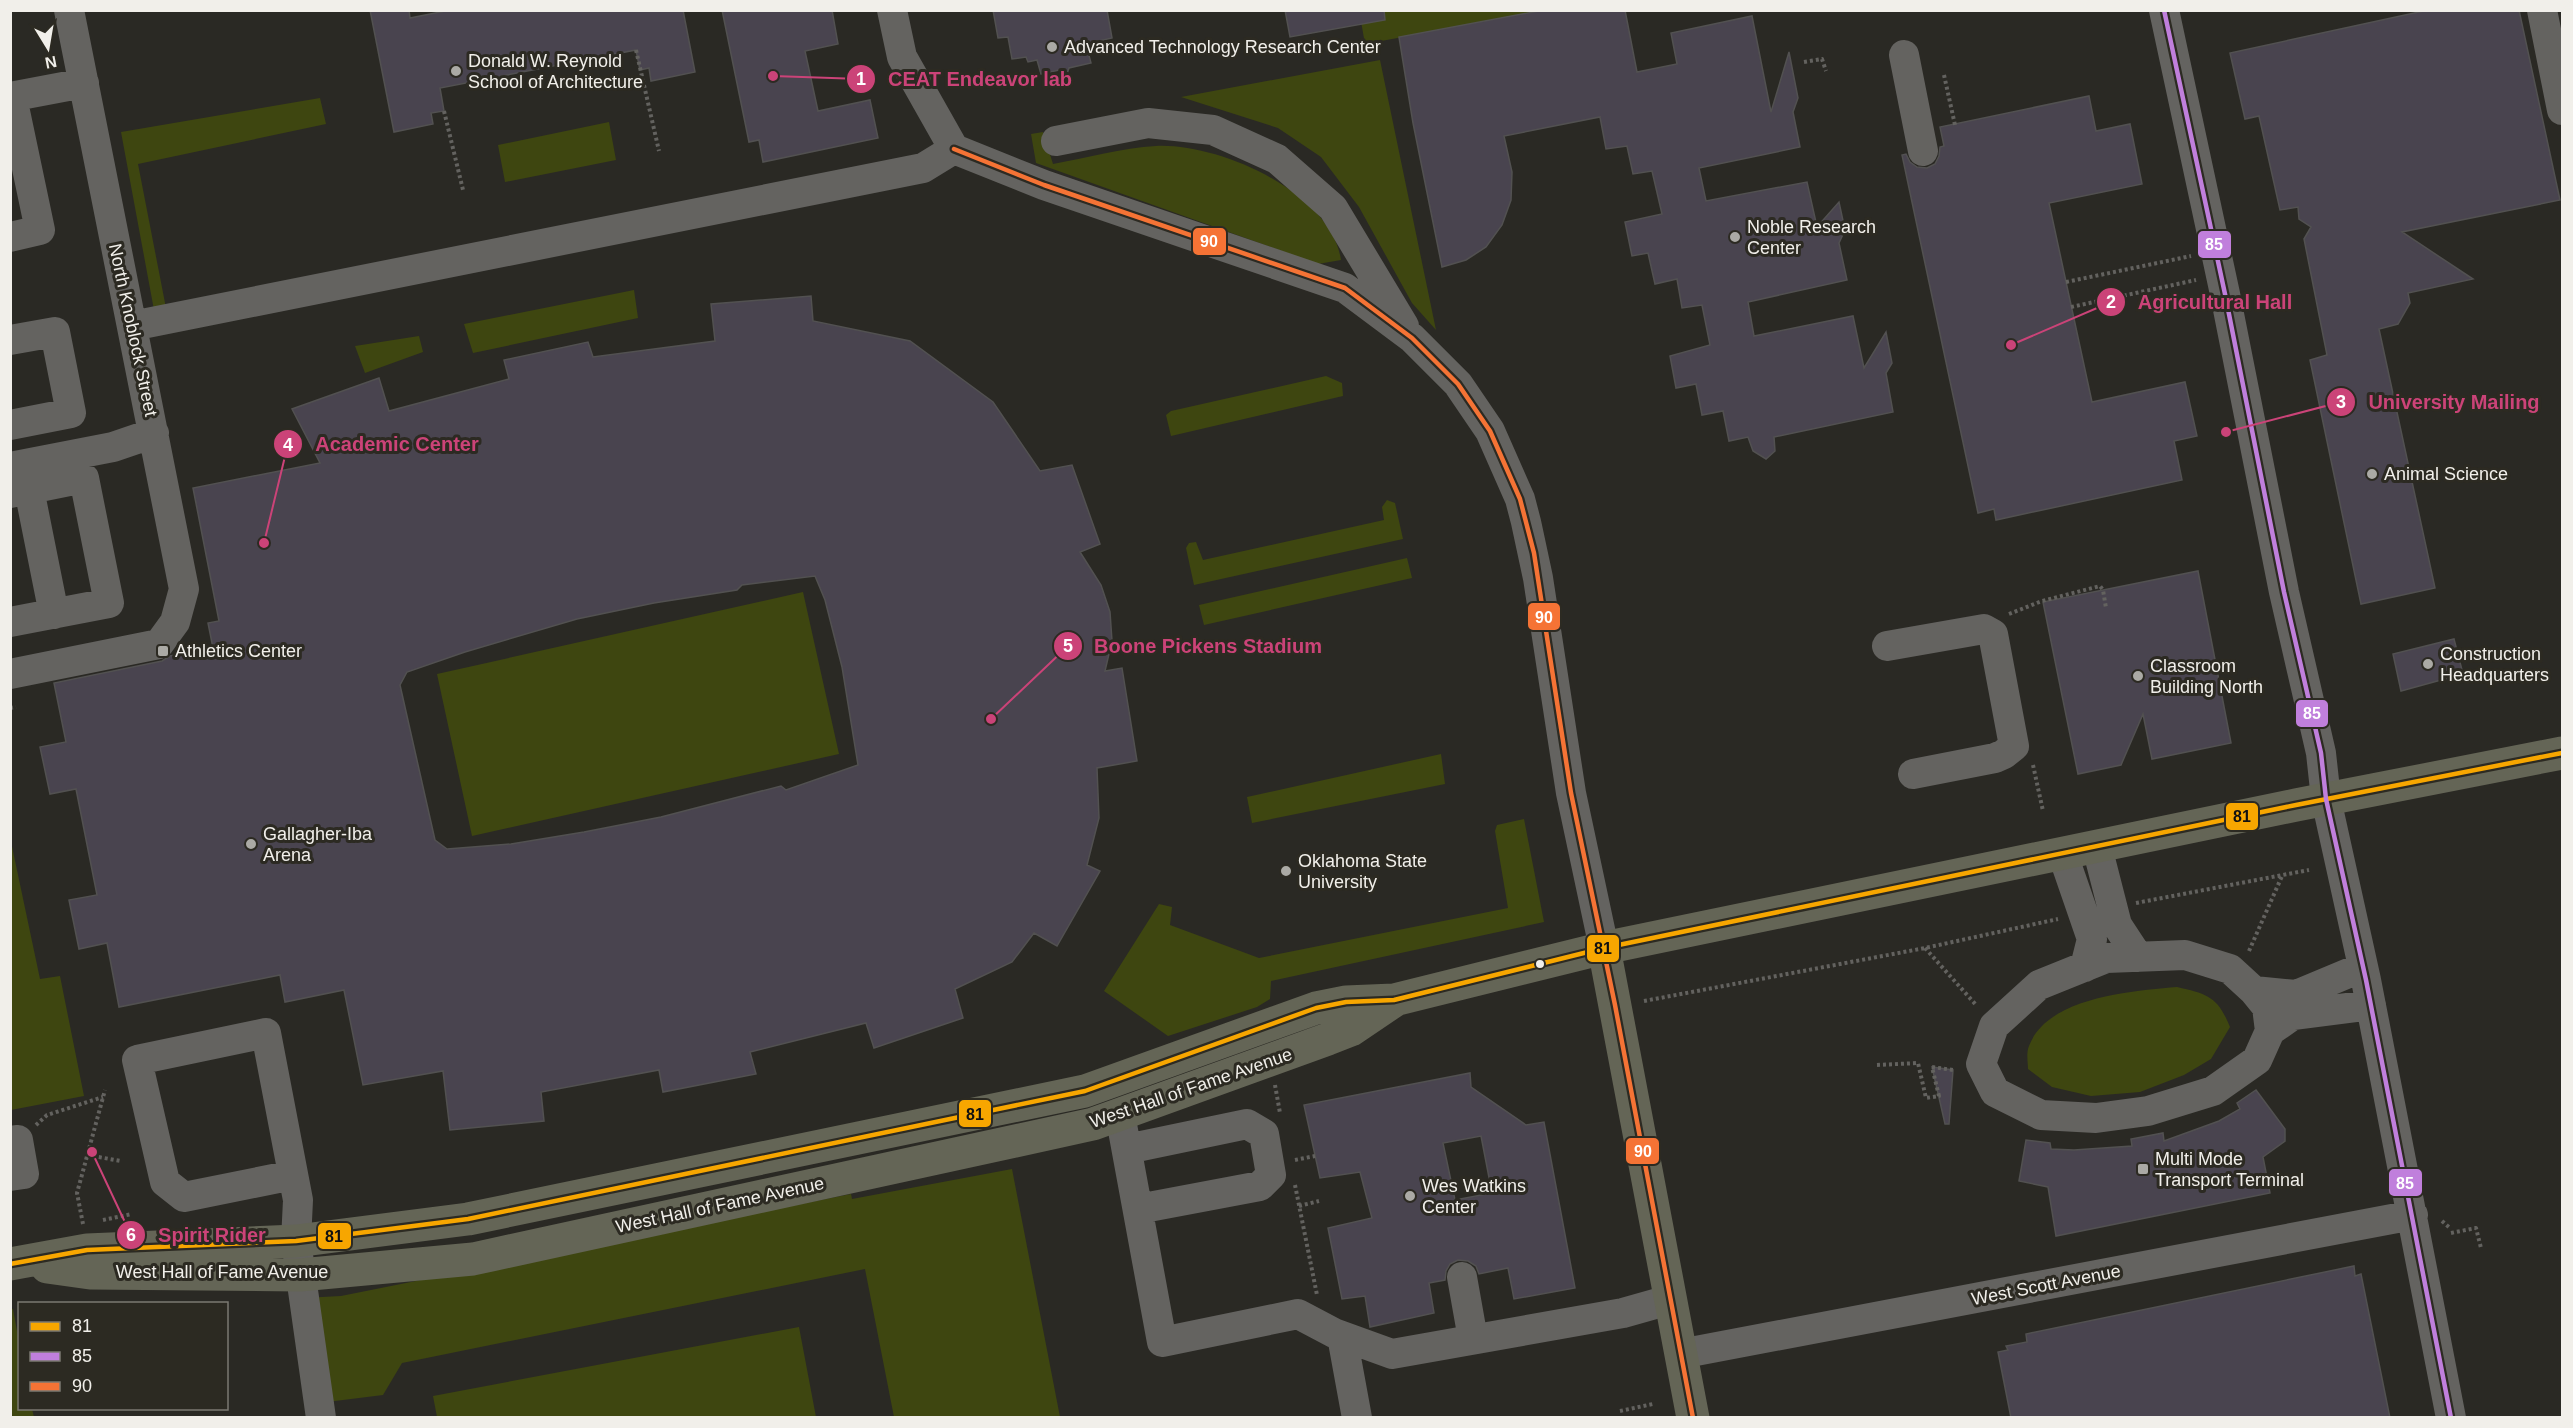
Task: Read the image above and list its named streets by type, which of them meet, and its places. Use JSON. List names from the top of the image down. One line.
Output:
{"streets":{"main road":["West Hall of Fame Avenue"],"street":["North Knoblock Street","West Scott Avenue"]},"places":{"other":["Advanced Technology Research Center","Donald W. Reynold School of Architecture","CEAT Endeavor lab","Noble Research Center","Agricultural Hall","University Mailing","Animal Science","Academic Center","Construction Headquarters","Classroom Building North","Boone Pickens Stadium","Gallagher-Iba Arena","Oklahoma State University","Spirit Rider","Wes Watkins Center"],"transit":["Athletics Center","Multi Mode Transport Terminal"]},"lines":["transit line 85","transit line 90","transit line 81"],"legend":["81","85","90"],"north":"bottom"}
